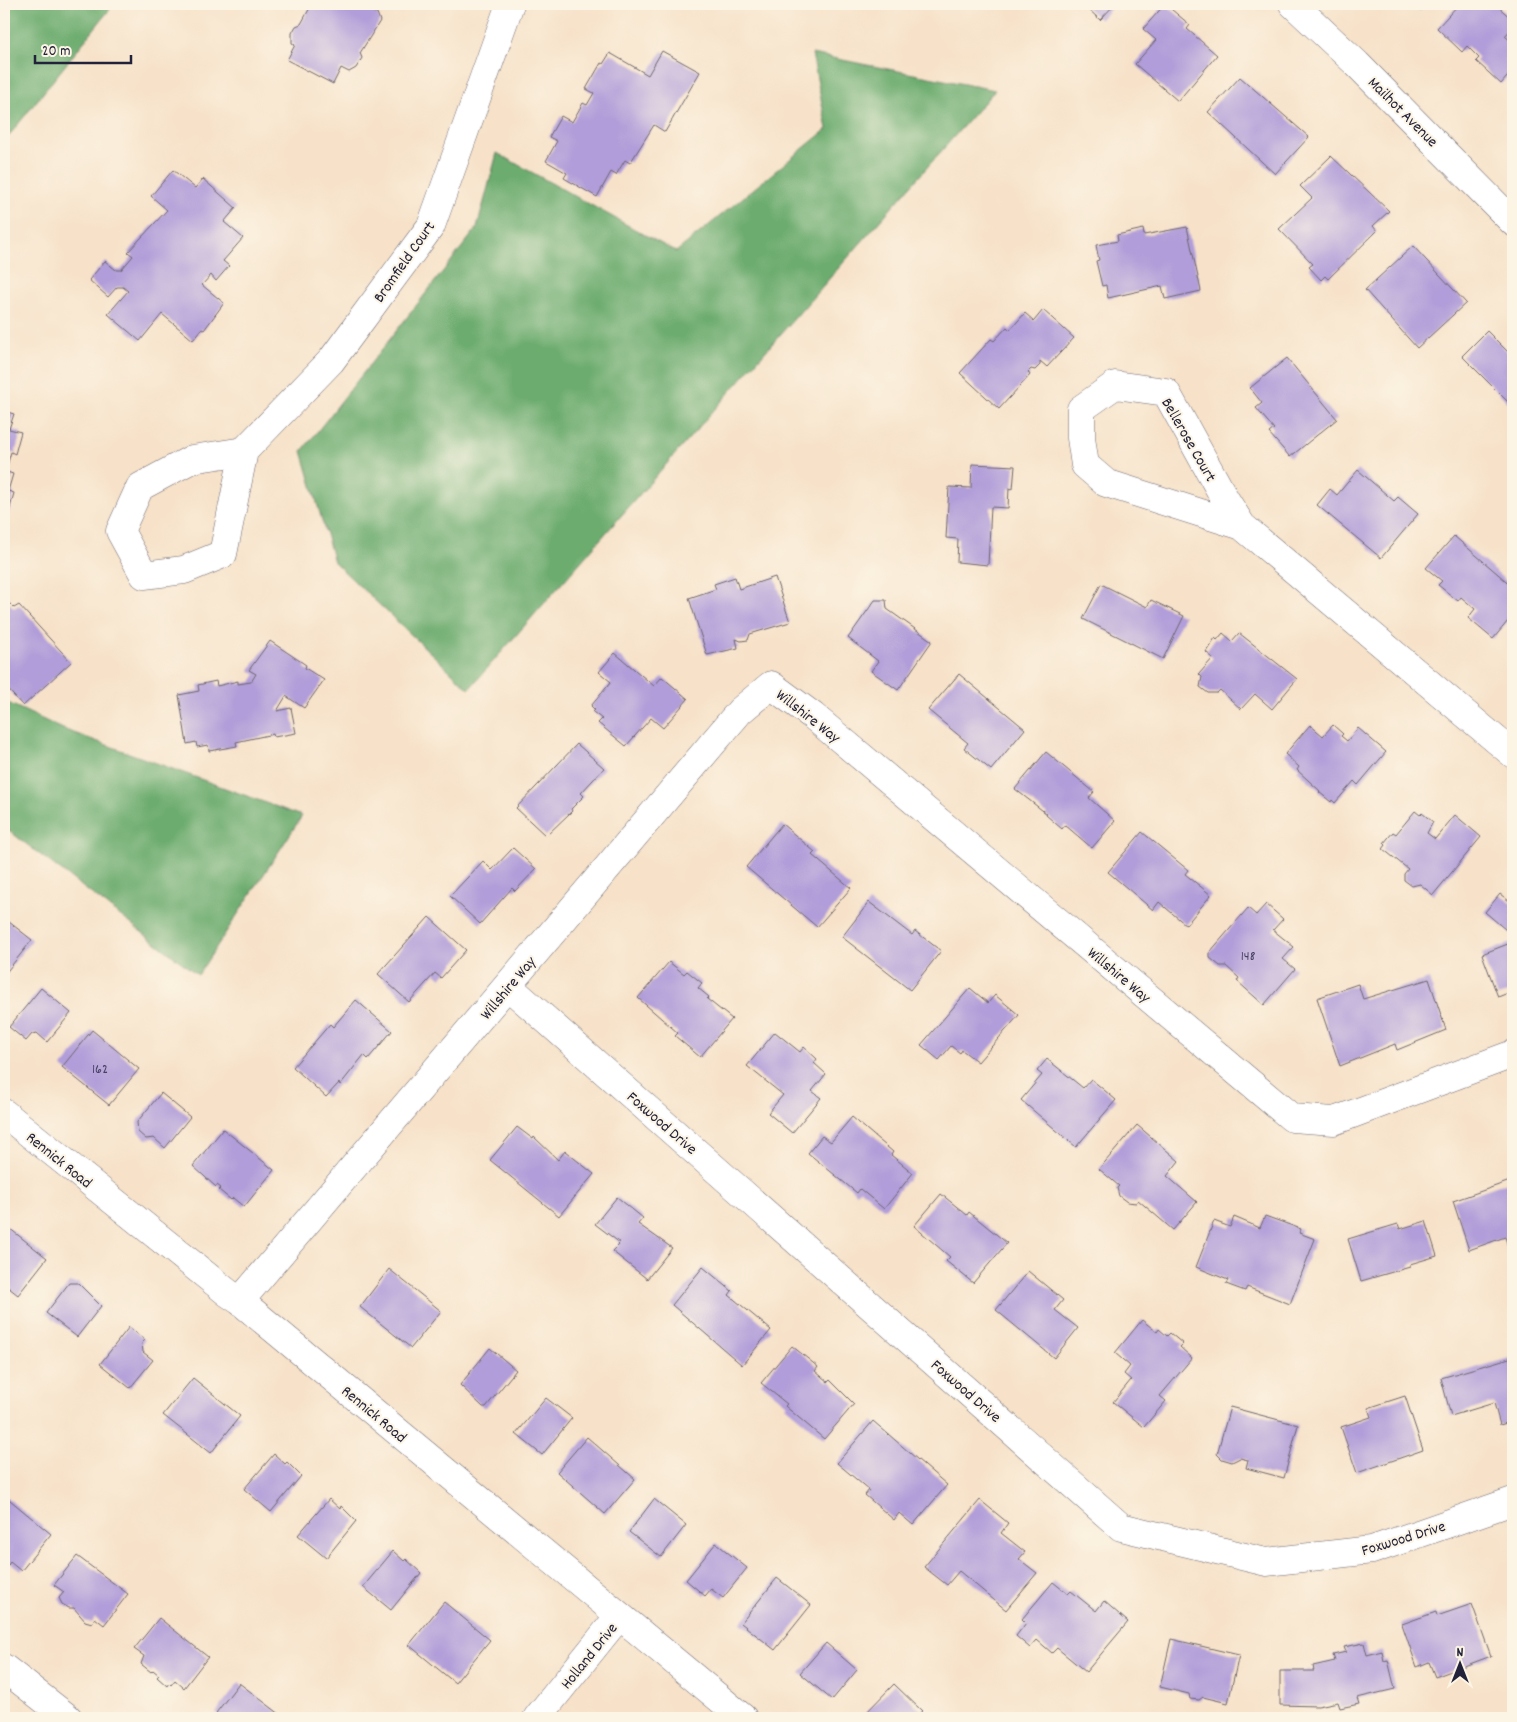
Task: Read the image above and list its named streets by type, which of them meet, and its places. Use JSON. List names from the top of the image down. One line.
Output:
{"streets":{"street":["Mailhot Avenue","Bromfield Court","Bellerose Court","Willshire Way","Foxwood Drive","Rennick Road","Holland Drive"]},"crossings":[["Willshire Way","Foxwood Drive"],["Willshire Way","Rennick Road"],["Rennick Road","Holland Drive"]],"house_numbers":["148","162"],"scale_bar":"20 m","north":"top"}
